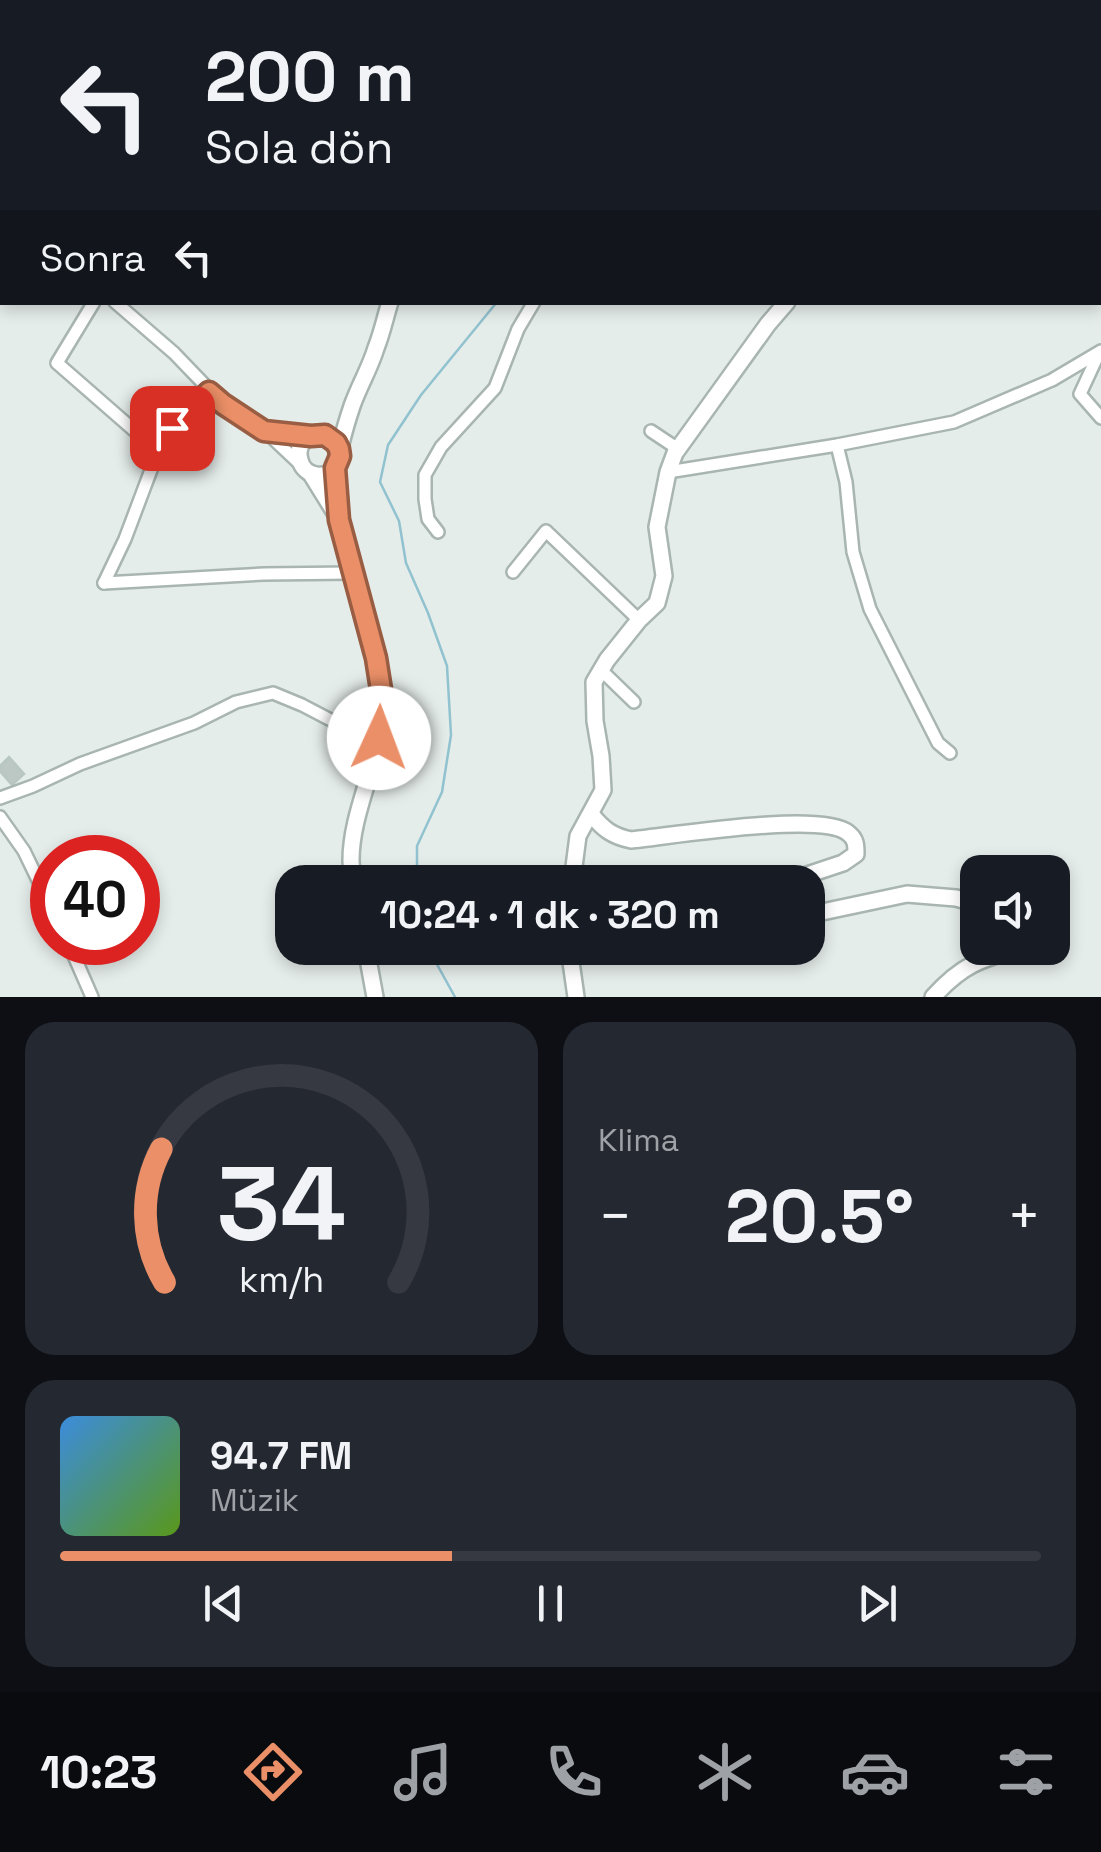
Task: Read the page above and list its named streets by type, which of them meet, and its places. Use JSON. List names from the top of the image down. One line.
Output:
{"page":{"turn":["200 m","Sola dön"],"then":"Sonra","limit":"40","trip":"10:24 · 1 dk · 320 m","tile":"Klima","heat":["−","20.5°","+"],"song":["94.7 FM","Müzik"],"tabs":"10:23","gauge":["34","km/h"]}}
